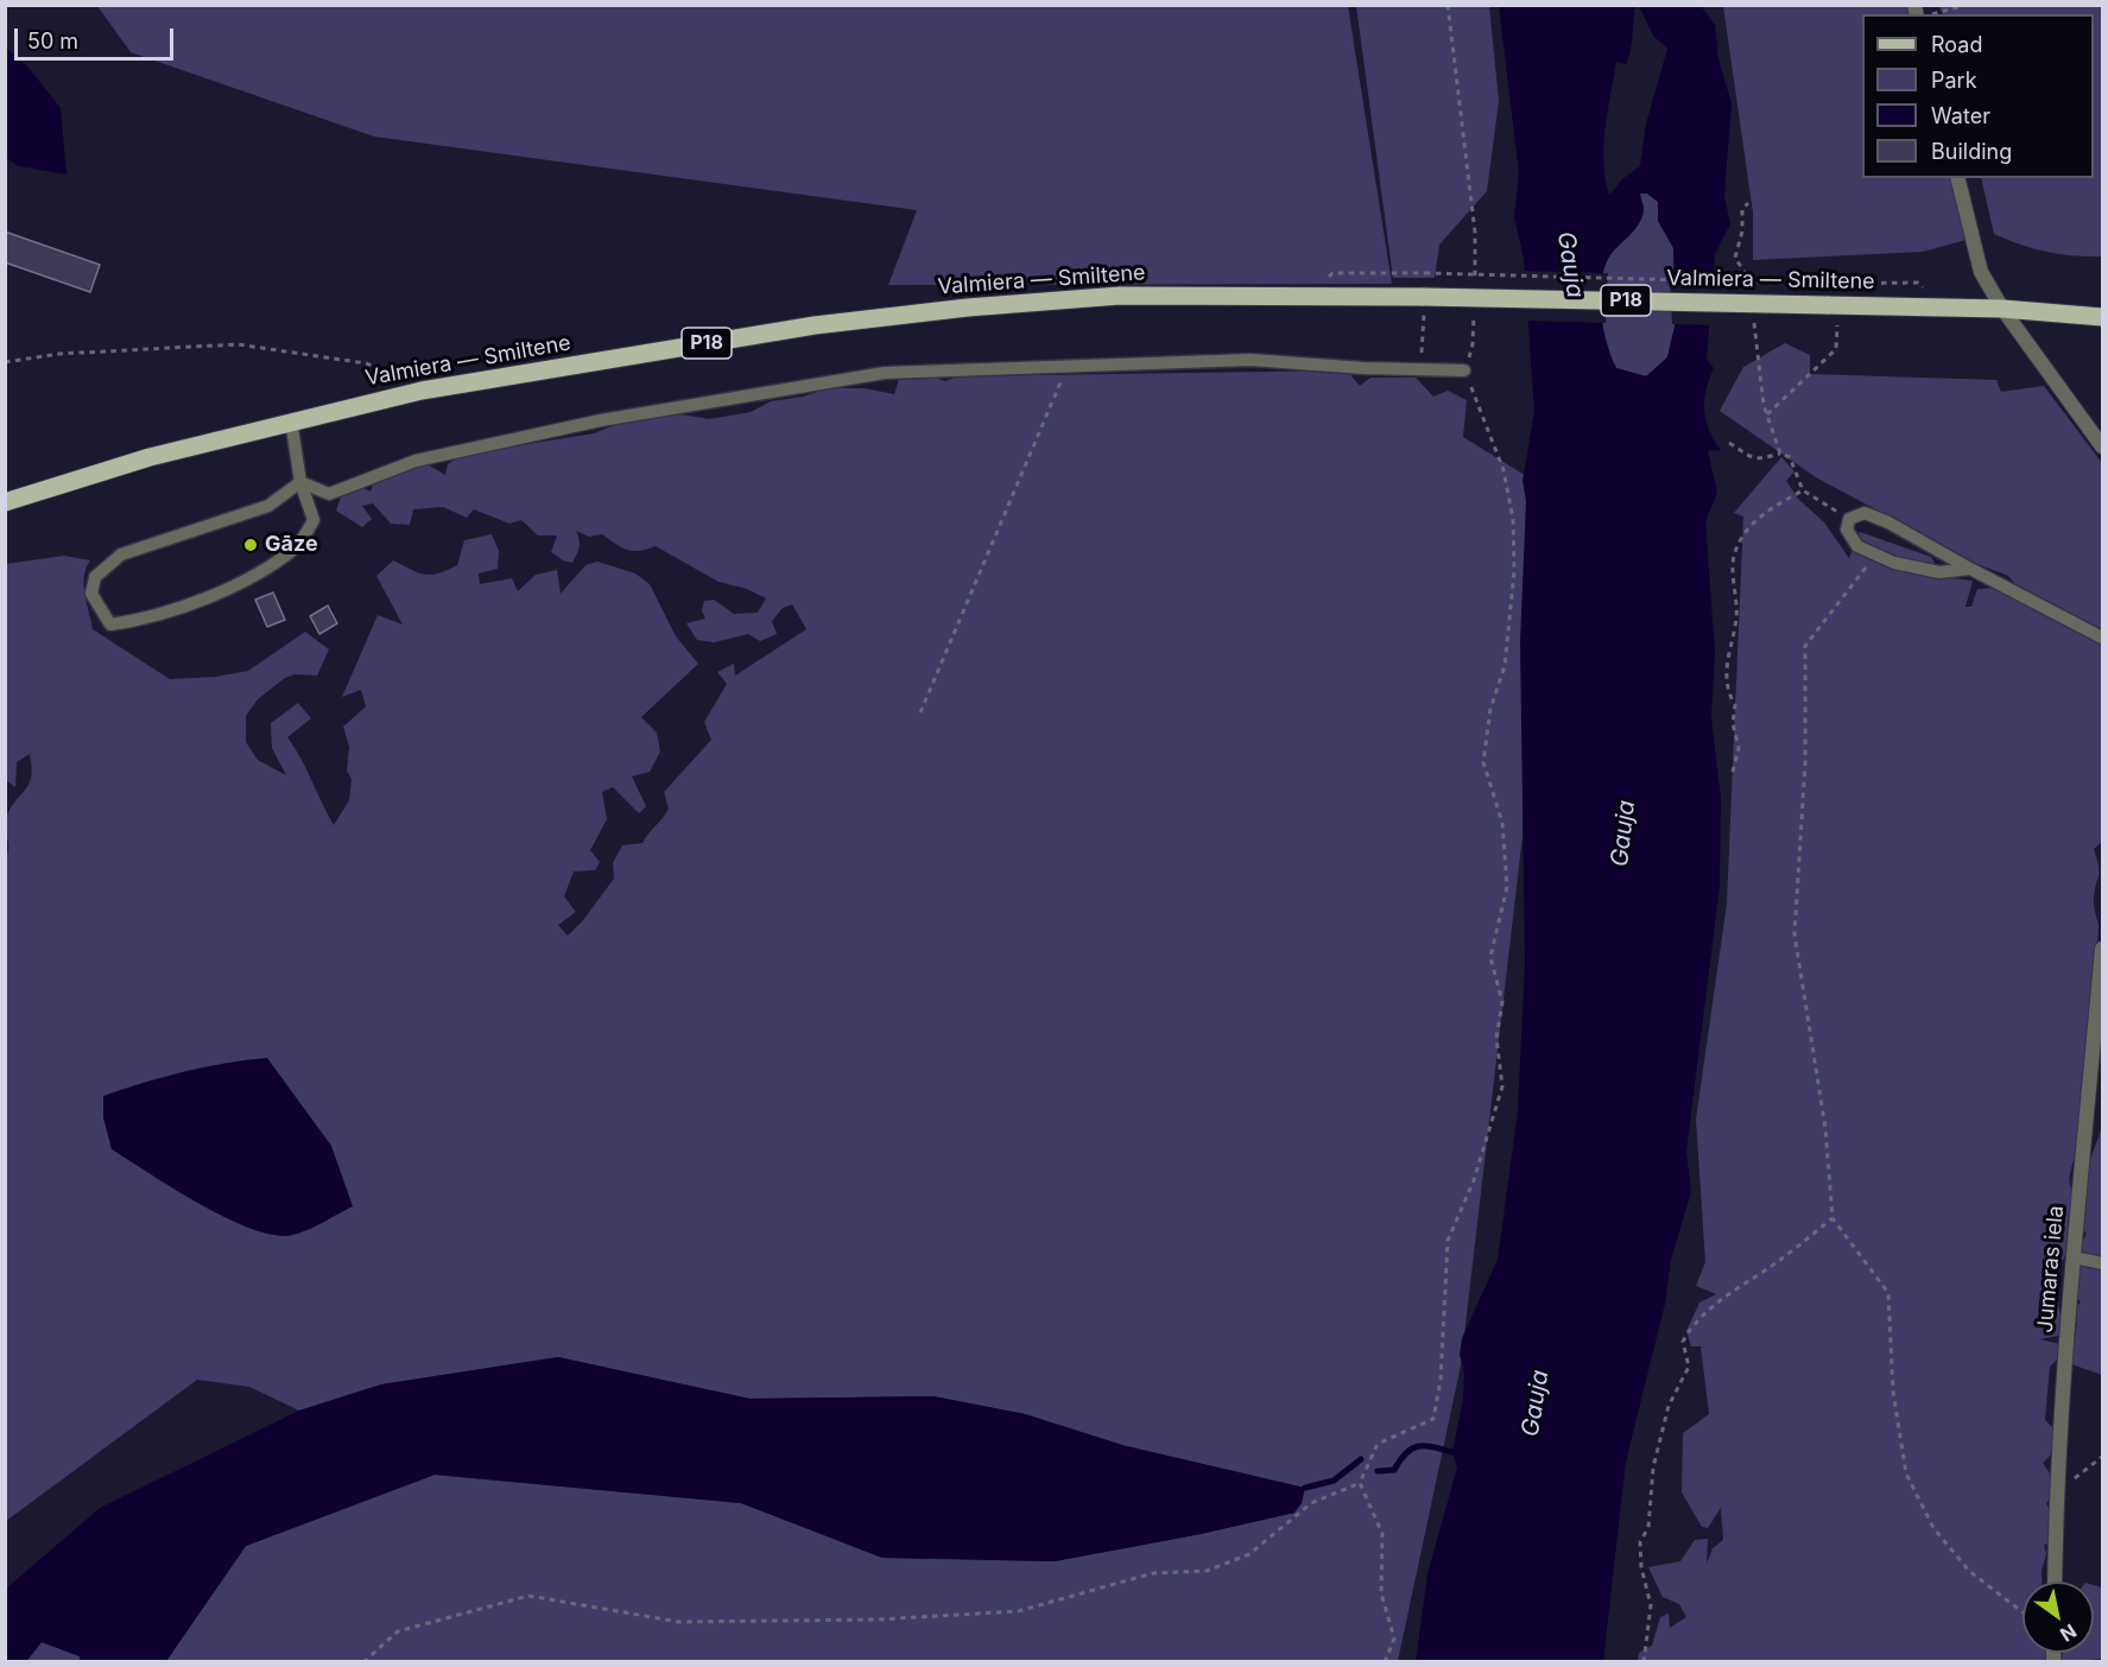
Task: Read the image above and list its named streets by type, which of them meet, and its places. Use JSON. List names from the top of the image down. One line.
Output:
{"streets":{"main road":["Valmiera — Smiltene","P18"],"street":["Jumaras iela"]},"water":["Gauja"],"places":["Gāze"],"legend":["Road","Park","Water","Building"],"scale_bar":"50 m","north":"bottom right"}
